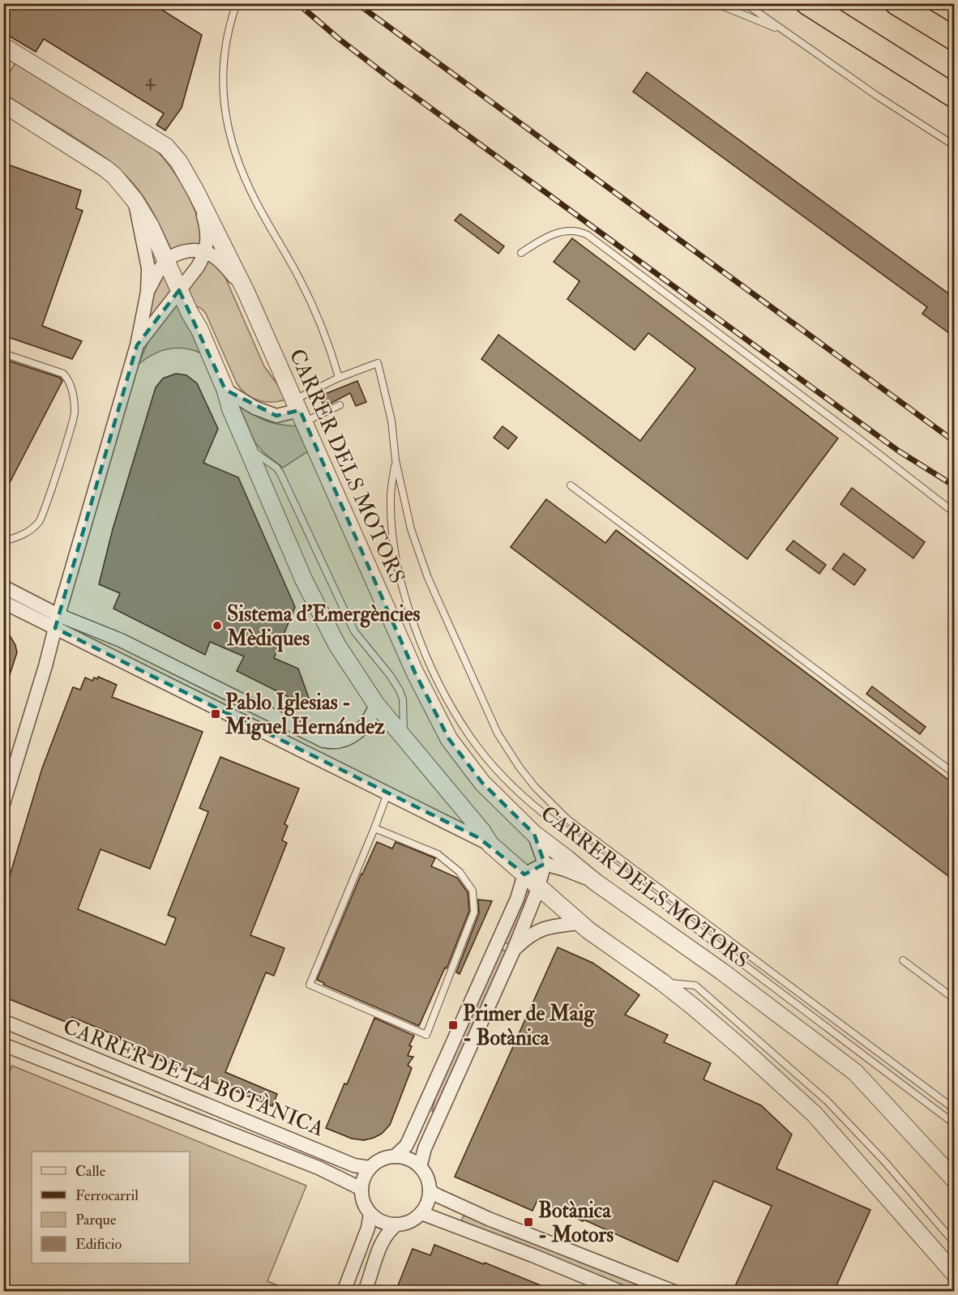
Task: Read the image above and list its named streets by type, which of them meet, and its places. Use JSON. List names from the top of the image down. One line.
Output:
{"streets":{"street":["CARRER DELS MOTORS","CARRER DE LA BOTÀNICA"]},"places":{"other":["Sistema d'Emergències Mèdiques"],"transit":["Pablo Iglesias - Miguel Hernández","Primer de Maig - Botànica","Botànica - Motors"]},"house_numbers":["4"],"legend":["Calle","Ferrocarril","Parque","Edificio"]}
